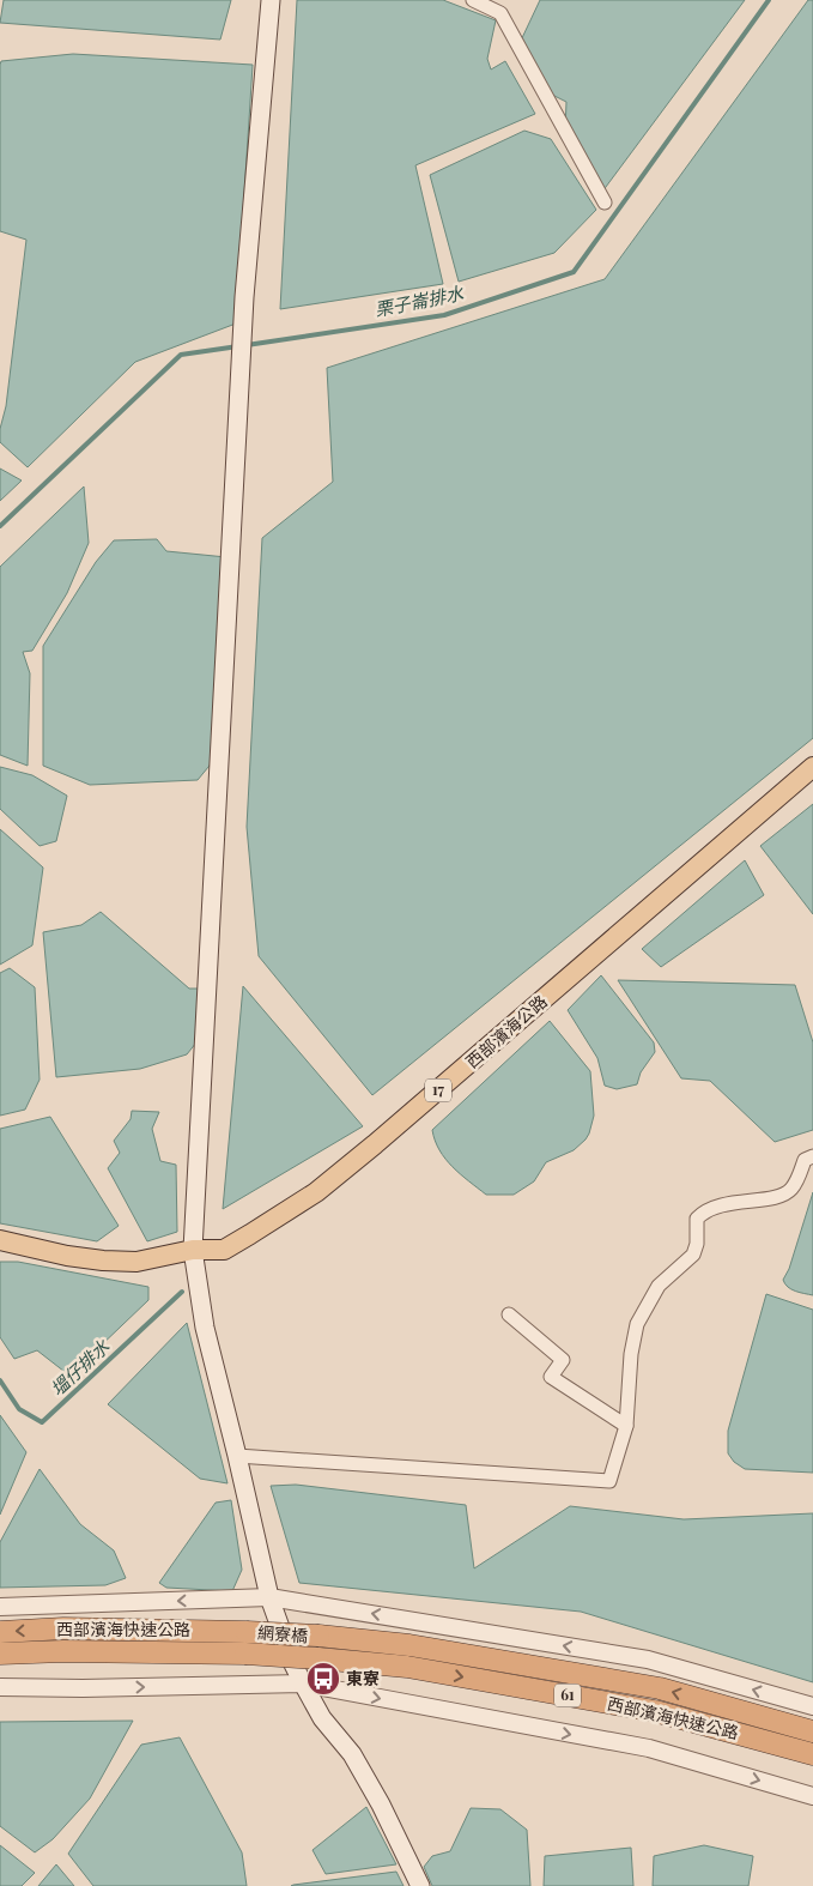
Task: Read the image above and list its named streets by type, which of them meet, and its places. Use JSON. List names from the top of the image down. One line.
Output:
{"streets":{"highway":["西部濱海快速公路","網寮橋","61"],"main road":["西部濱海公路","17"]},"crossings":[["西部濱海快速公路","網寮橋"]],"water":["栗子崙排水","塭仔排水"],"places":{"bus stop":["東寮"]}}
